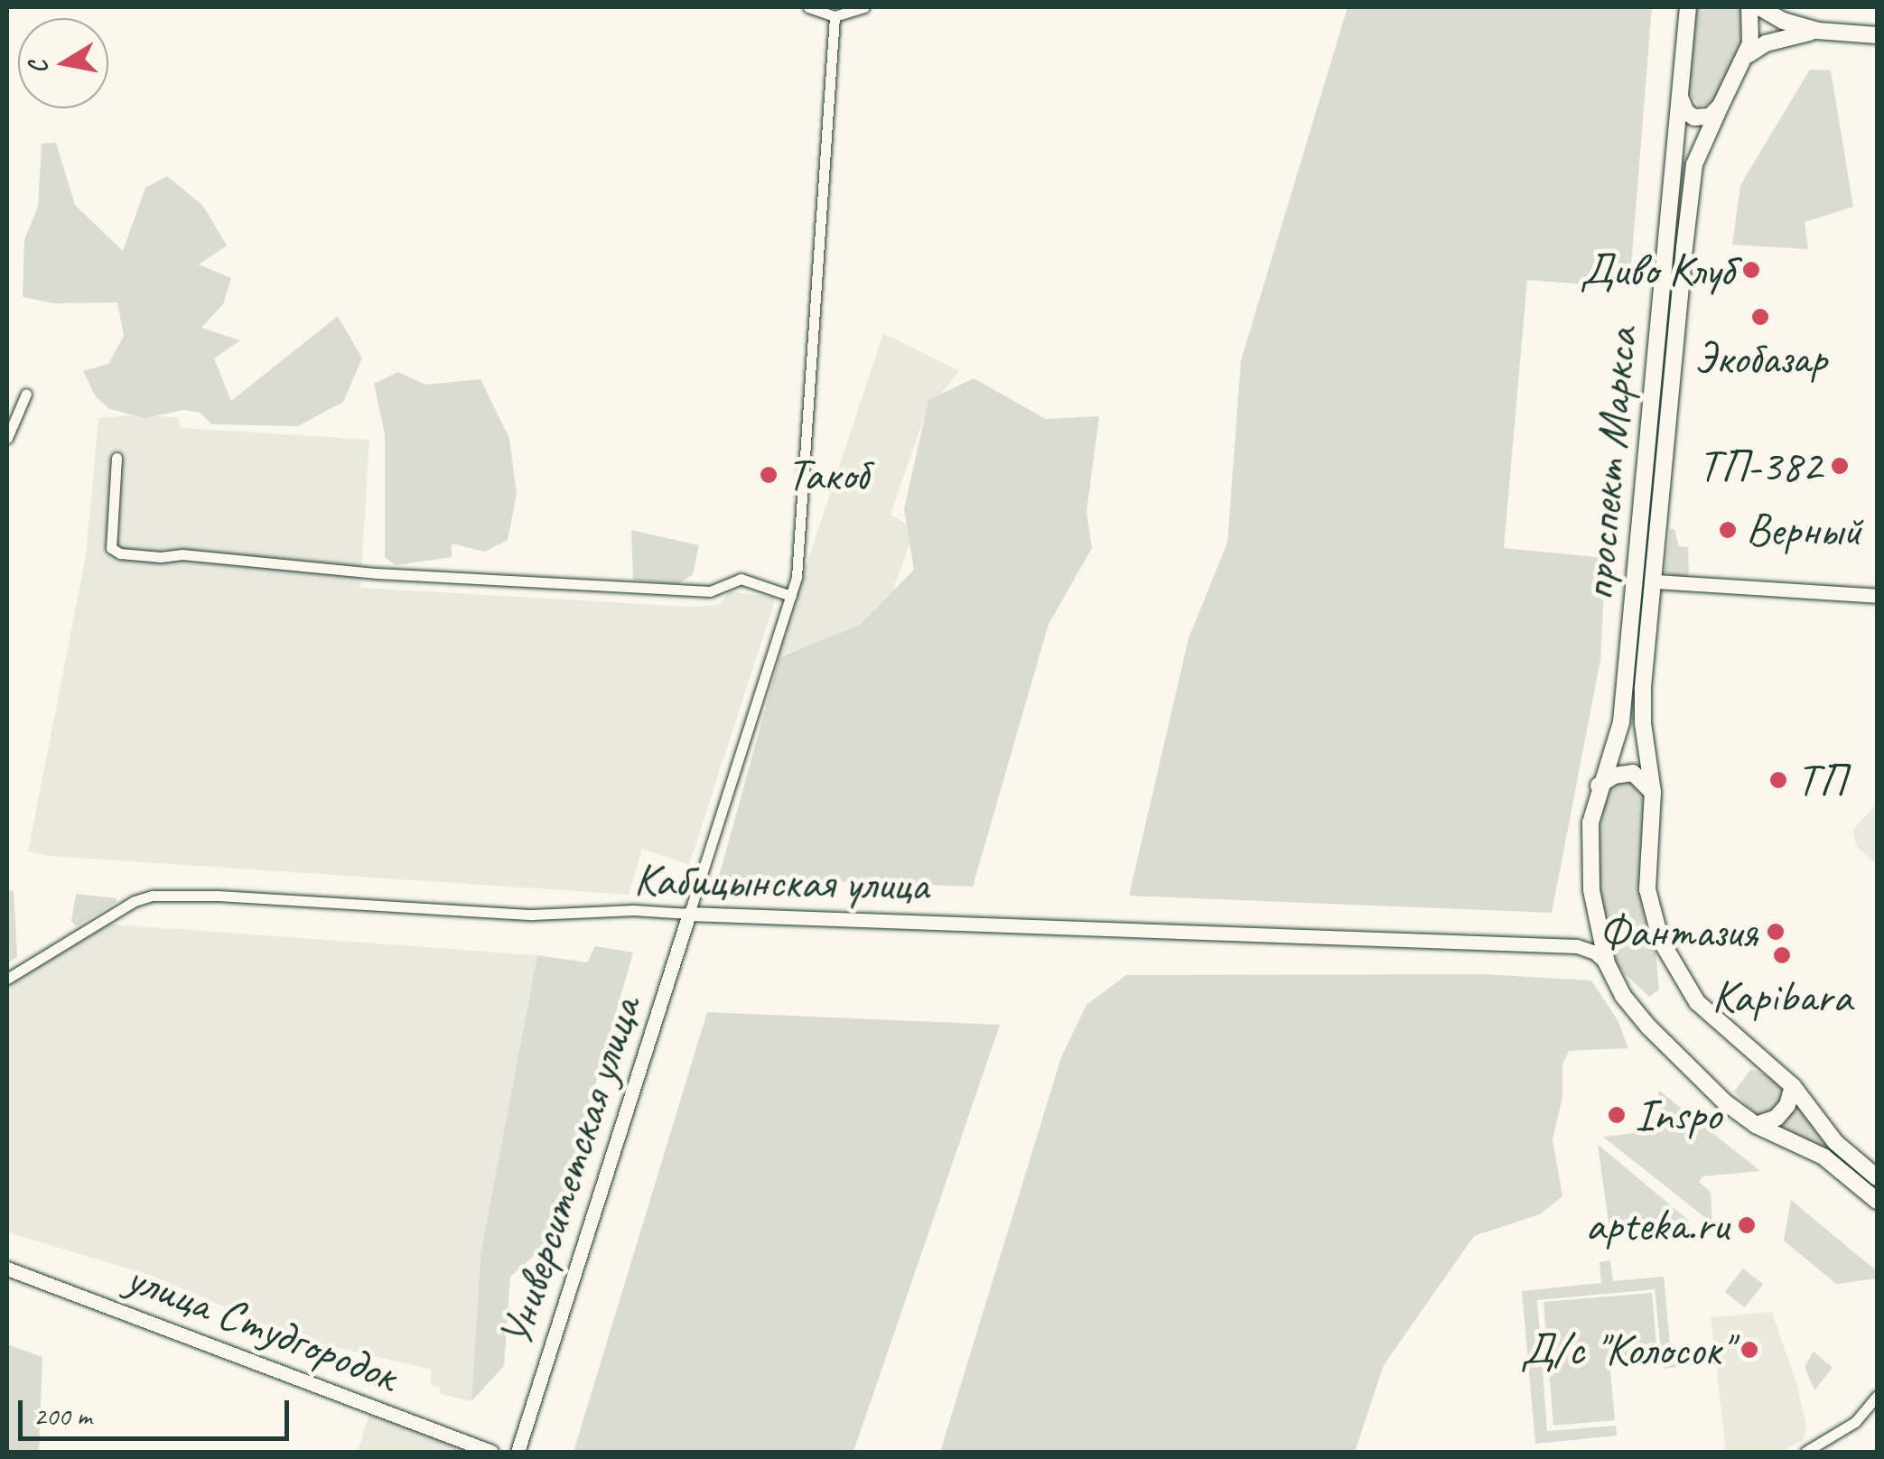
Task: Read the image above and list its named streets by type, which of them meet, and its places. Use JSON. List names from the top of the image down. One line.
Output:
{"streets":{"main road":["проспект Маркса"],"street":["Кабицынская улица","Университетская улица","улица Студгородок"]},"crossings":[["Кабицынская улица","Университетская улица"]],"places":["Диво Клуб","Экобазар","ТП-382","Такоб","Верный","ТП","Фантазия","Kapibara","Inspo","apteka.ru","Д/с \"Колосок\""],"scale_bar":"200 m","north":"left"}
